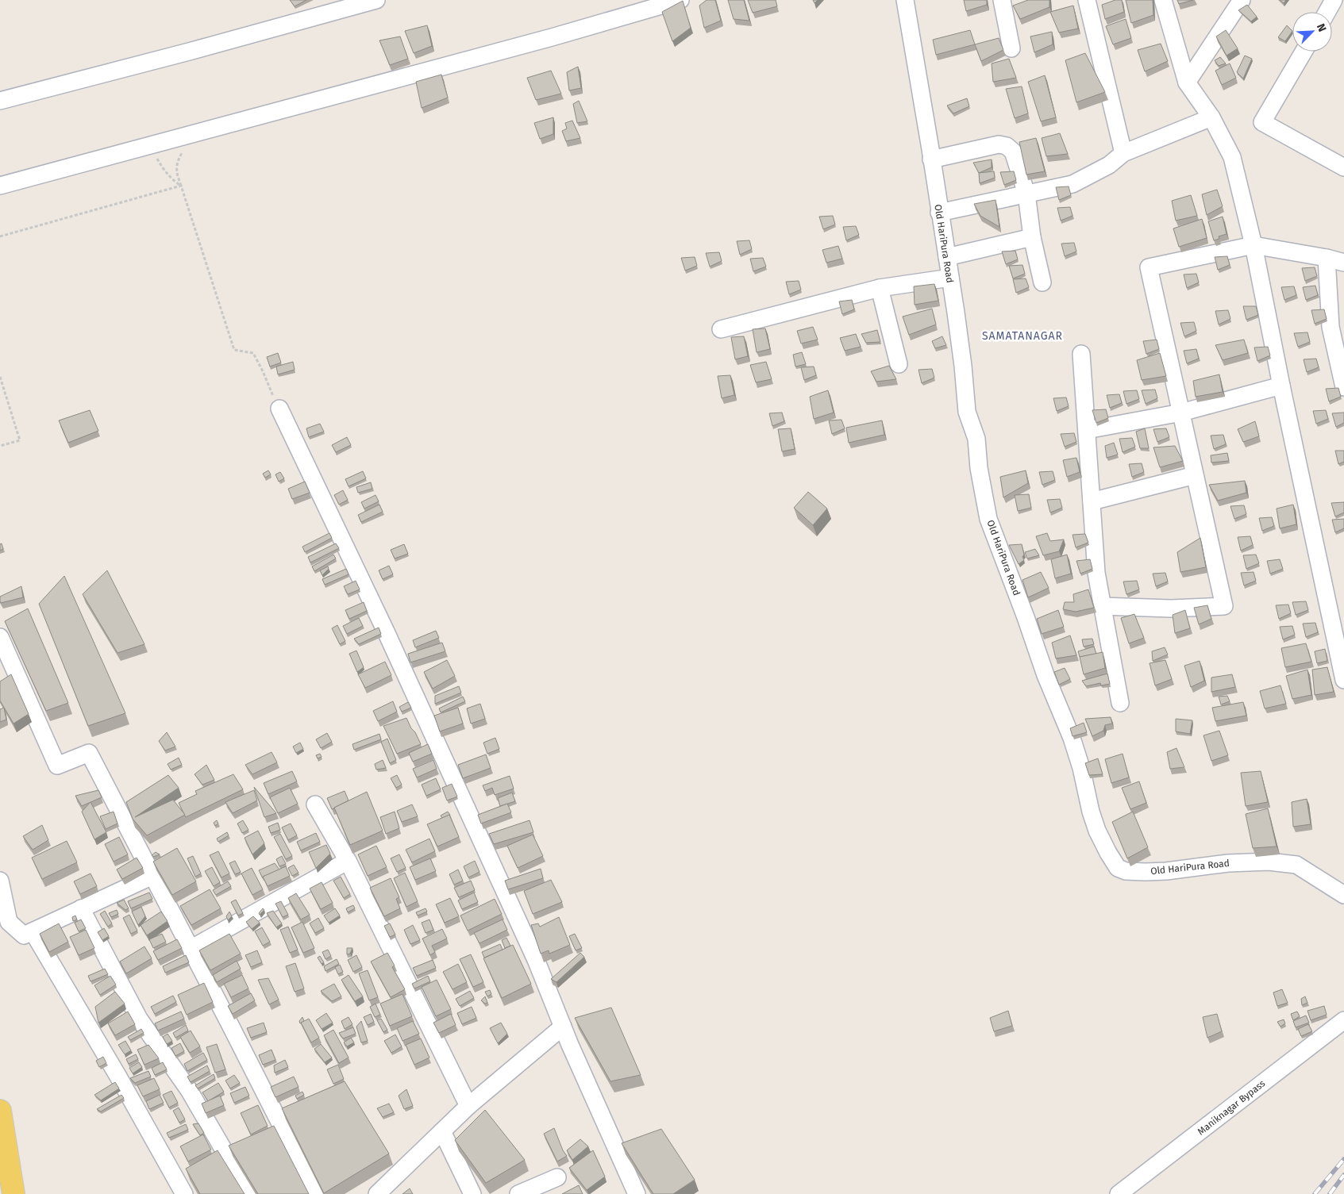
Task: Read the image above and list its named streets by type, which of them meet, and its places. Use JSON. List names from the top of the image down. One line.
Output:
{"streets":{"street":["Old HariPura Road","Maniknagar Bypass"]},"districts":["SAMATANAGAR"],"north":"top right"}
